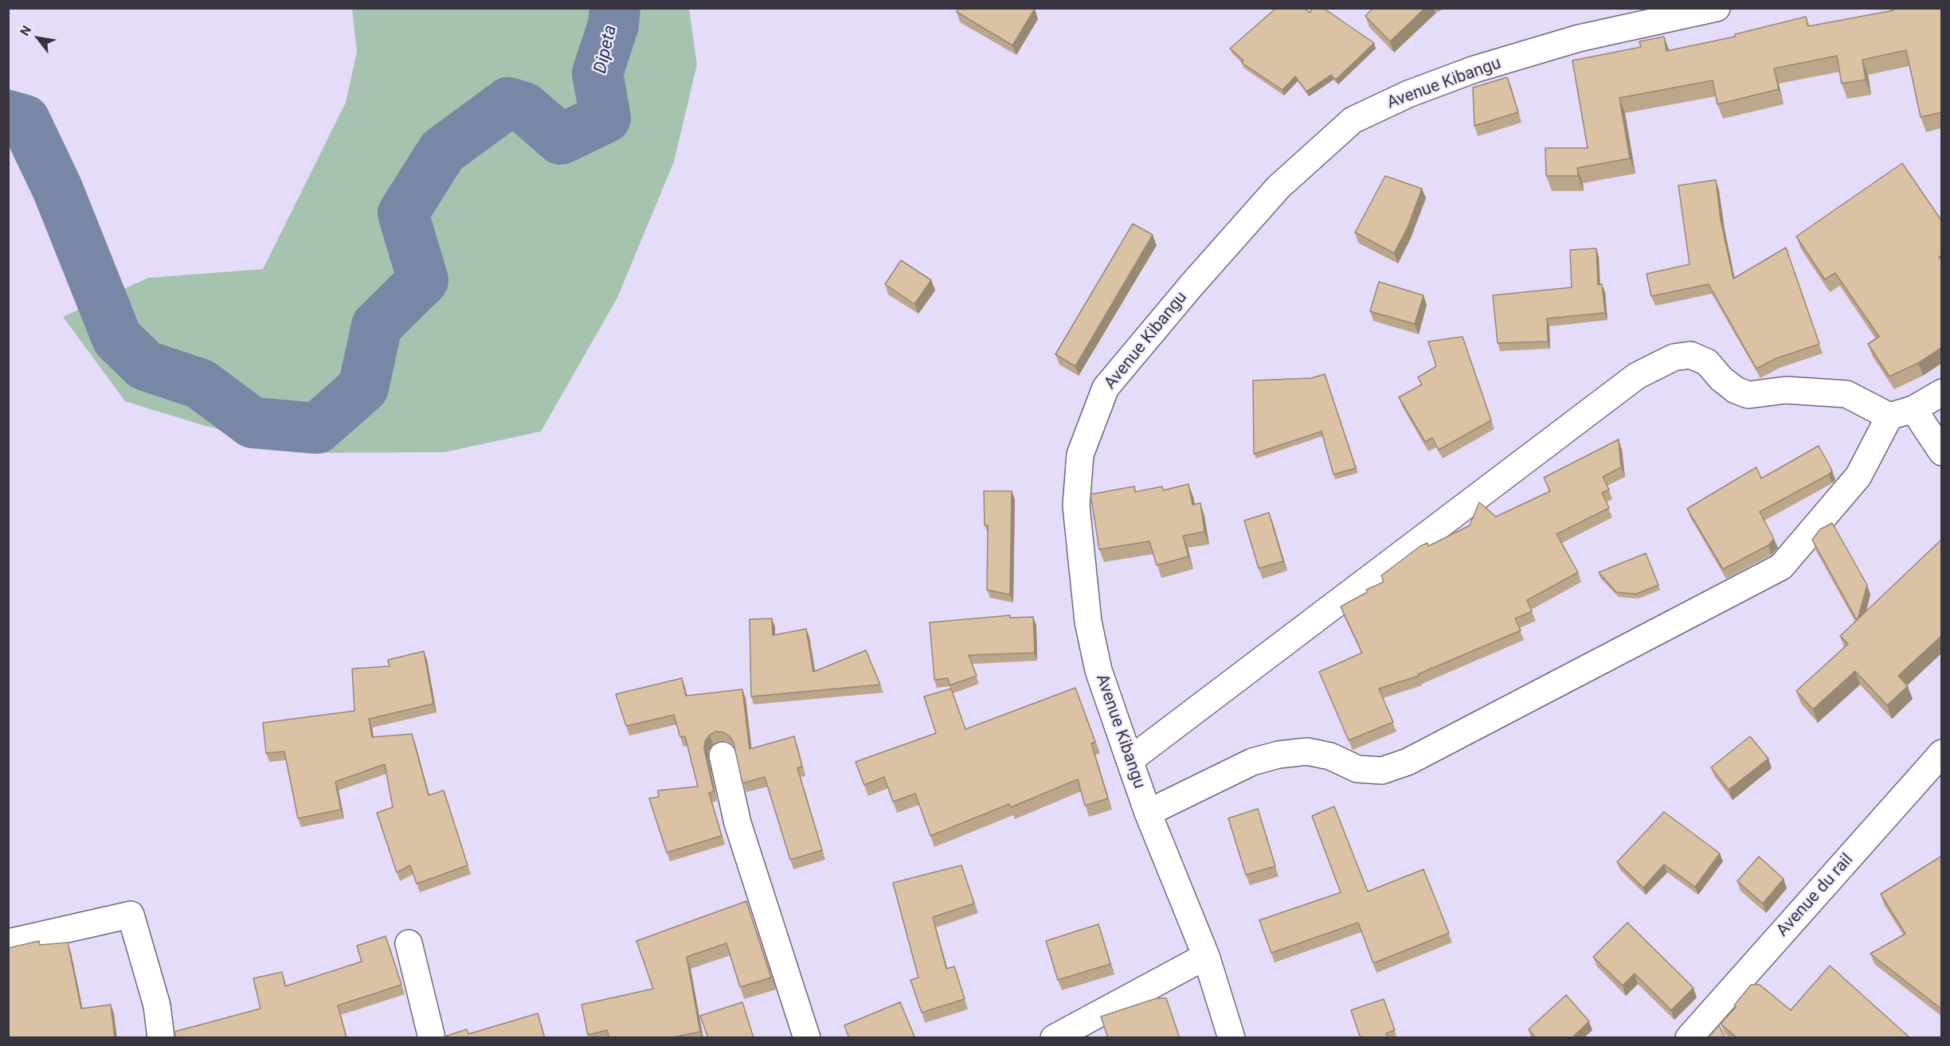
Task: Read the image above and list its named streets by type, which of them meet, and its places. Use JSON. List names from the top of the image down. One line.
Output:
{"streets":{"street":["Avenue Kibangu","Avenue du rail"]},"water":["Dipeta"],"north":"top left"}
